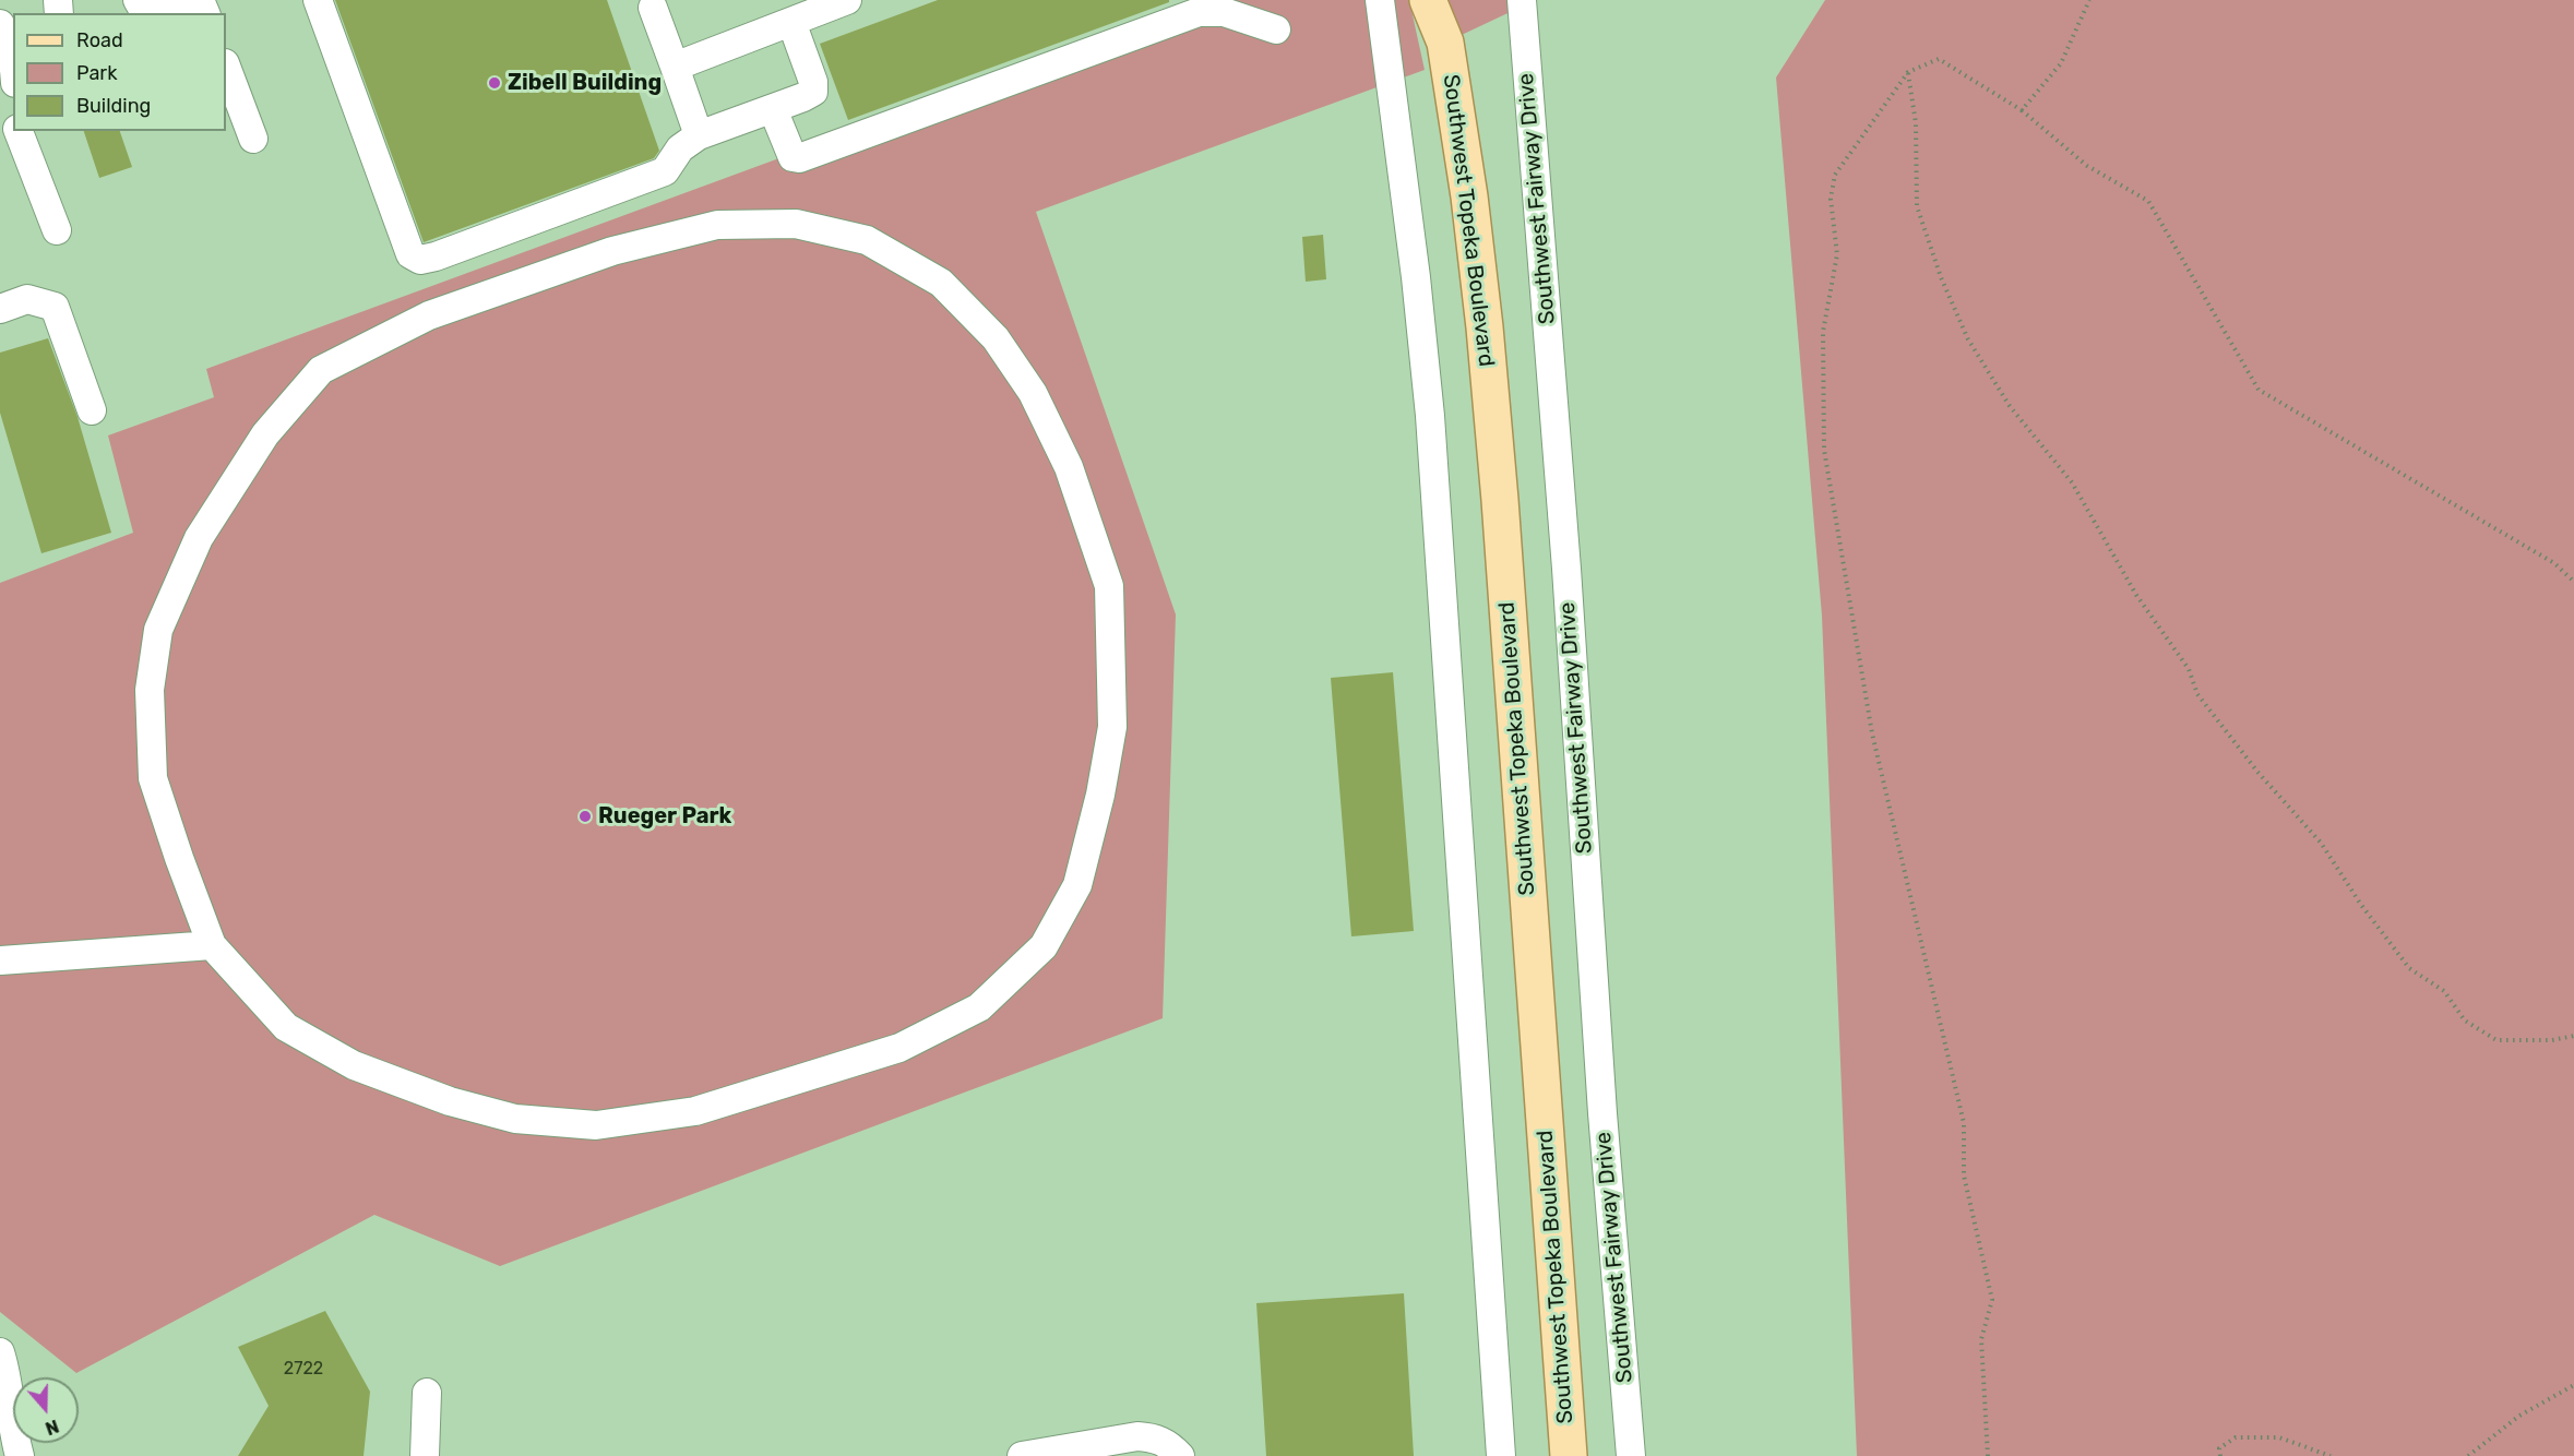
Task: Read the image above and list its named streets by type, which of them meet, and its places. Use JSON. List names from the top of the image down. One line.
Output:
{"streets":{"main road":["Southwest Topeka Boulevard"],"street":["Southwest Fairway Drive"]},"places":["Zibell Building","Rueger Park"],"house_numbers":["2722"],"legend":["Road","Park","Building"],"north":"bottom"}
